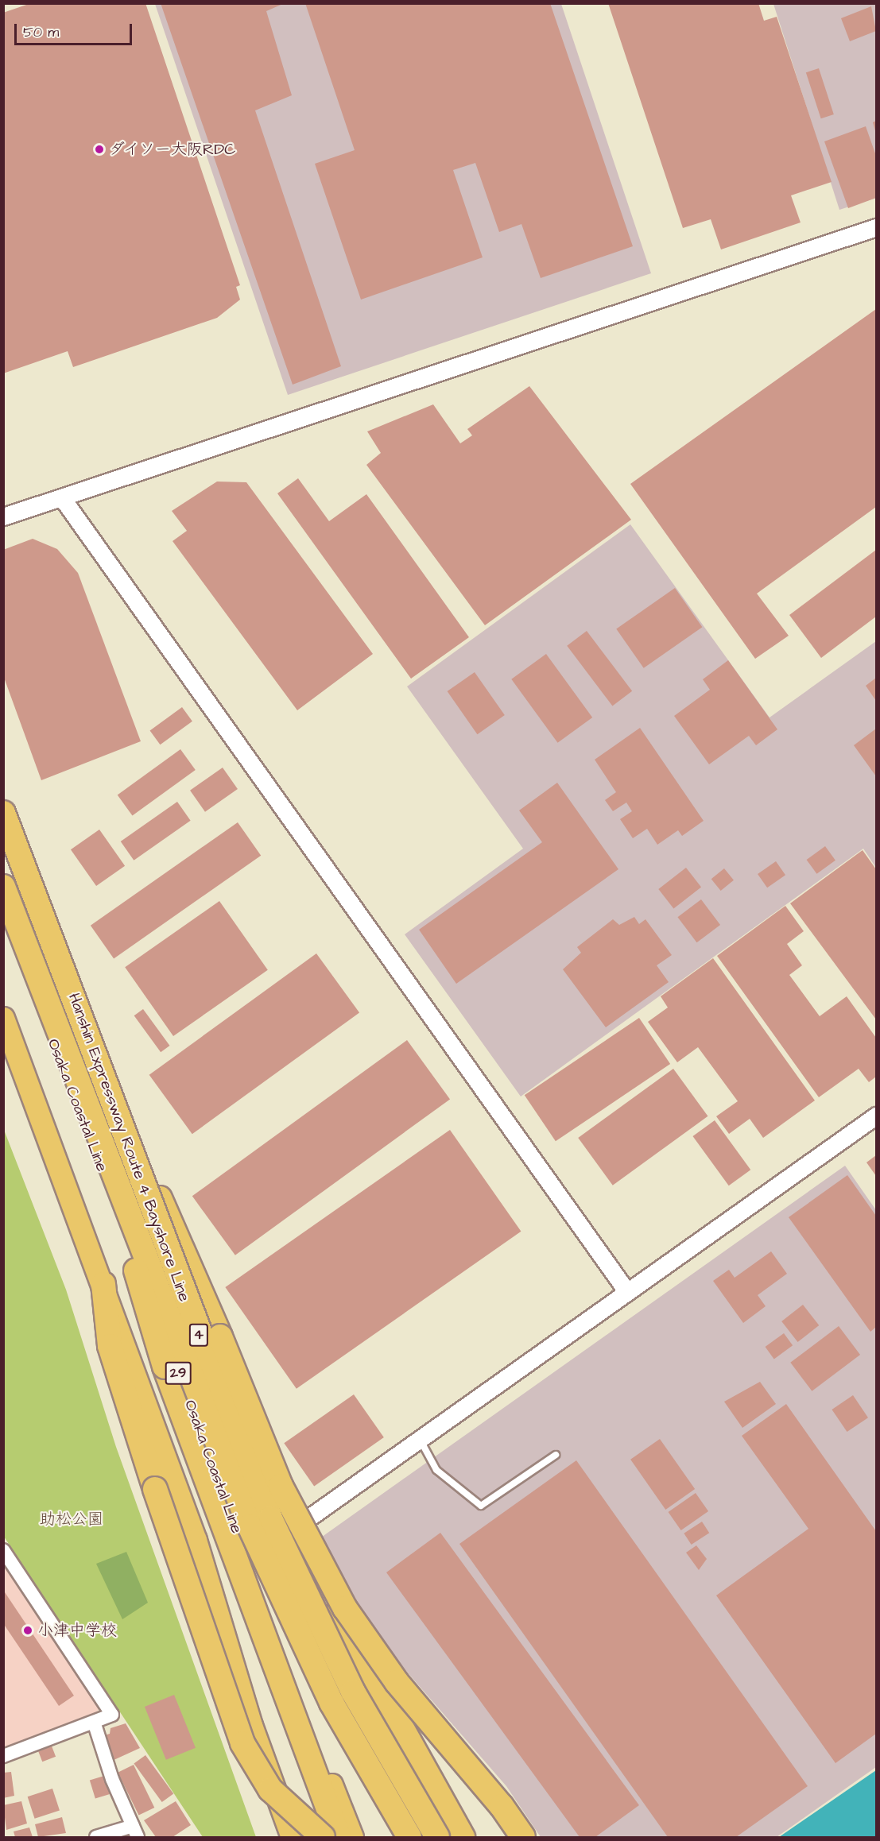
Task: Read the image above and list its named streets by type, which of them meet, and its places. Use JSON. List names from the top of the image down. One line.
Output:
{"streets":{"highway":["Hanshin Expressway Route 4 Bayshore Line","4"],"main road":["Osaka Coastal Line","29"]},"crossings":[["Osaka Coastal Line","Hanshin Expressway Route 4 Bayshore Line"]],"parks":["助松公園"],"places":["ダイソー大阪RDC","小津中学校"],"scale_bar":"50 m"}
